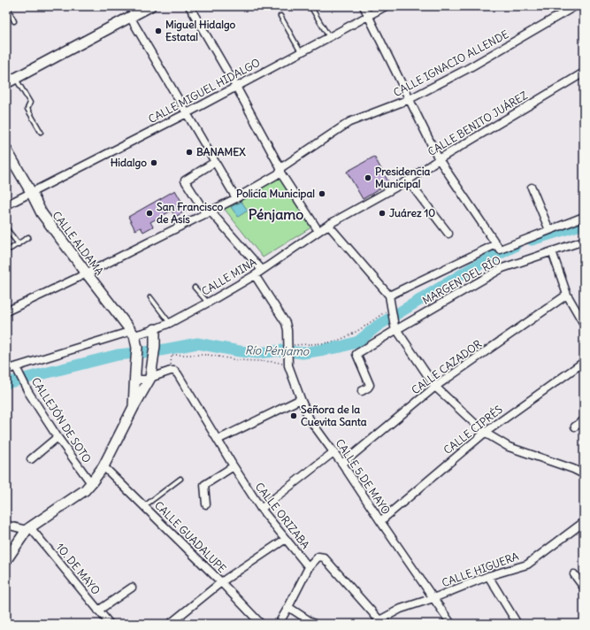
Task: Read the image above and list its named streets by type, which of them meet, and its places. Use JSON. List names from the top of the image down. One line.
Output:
{"streets":{"street":["CALLE IGNACIO ALLENDE","CALLE MIGUEL HIDALGO","CALLE BENITO JUÁREZ","CALLE ALDAMA","CALLE MINA","MARGEN DEL RÍO","CALLE CAZADOR","CALLEJÓN DE SOTO","CALLE CIPRÉS","CALLE 5 DE MAYO","CALLE ORIZABA","CALLE GUADALUPE","1O. DE MAYO","CALLE HIGUERA"]},"crossings":[["CALLE IGNACIO ALLENDE","CALLE ALDAMA"],["CALLE MIGUEL HIDALGO","CALLE ALDAMA"],["CALLE BENITO JUÁREZ","CALLE MINA"],["CALLE ALDAMA","CALLE MINA"],["CALLE MINA","CALLEJÓN DE SOTO"],["CALLE MINA","CALLE 5 DE MAYO"],["CALLE CAZADOR","CALLE 5 DE MAYO"],["CALLE CIPRÉS","CALLE 5 DE MAYO"],["CALLE 5 DE MAYO","CALLE HIGUERA"],["CALLE ORIZABA","CALLE HIGUERA"]],"districts":["Pénjamo"],"water":["Río Pénjamo"],"places":["Miguel Hidalgo Estatal","BANAMEX","Hidalgo","Presidencia Municipal","Policía Municipal","San Francisco de Asís","Juárez 10","Señora de la Cuevita Santa"]}
